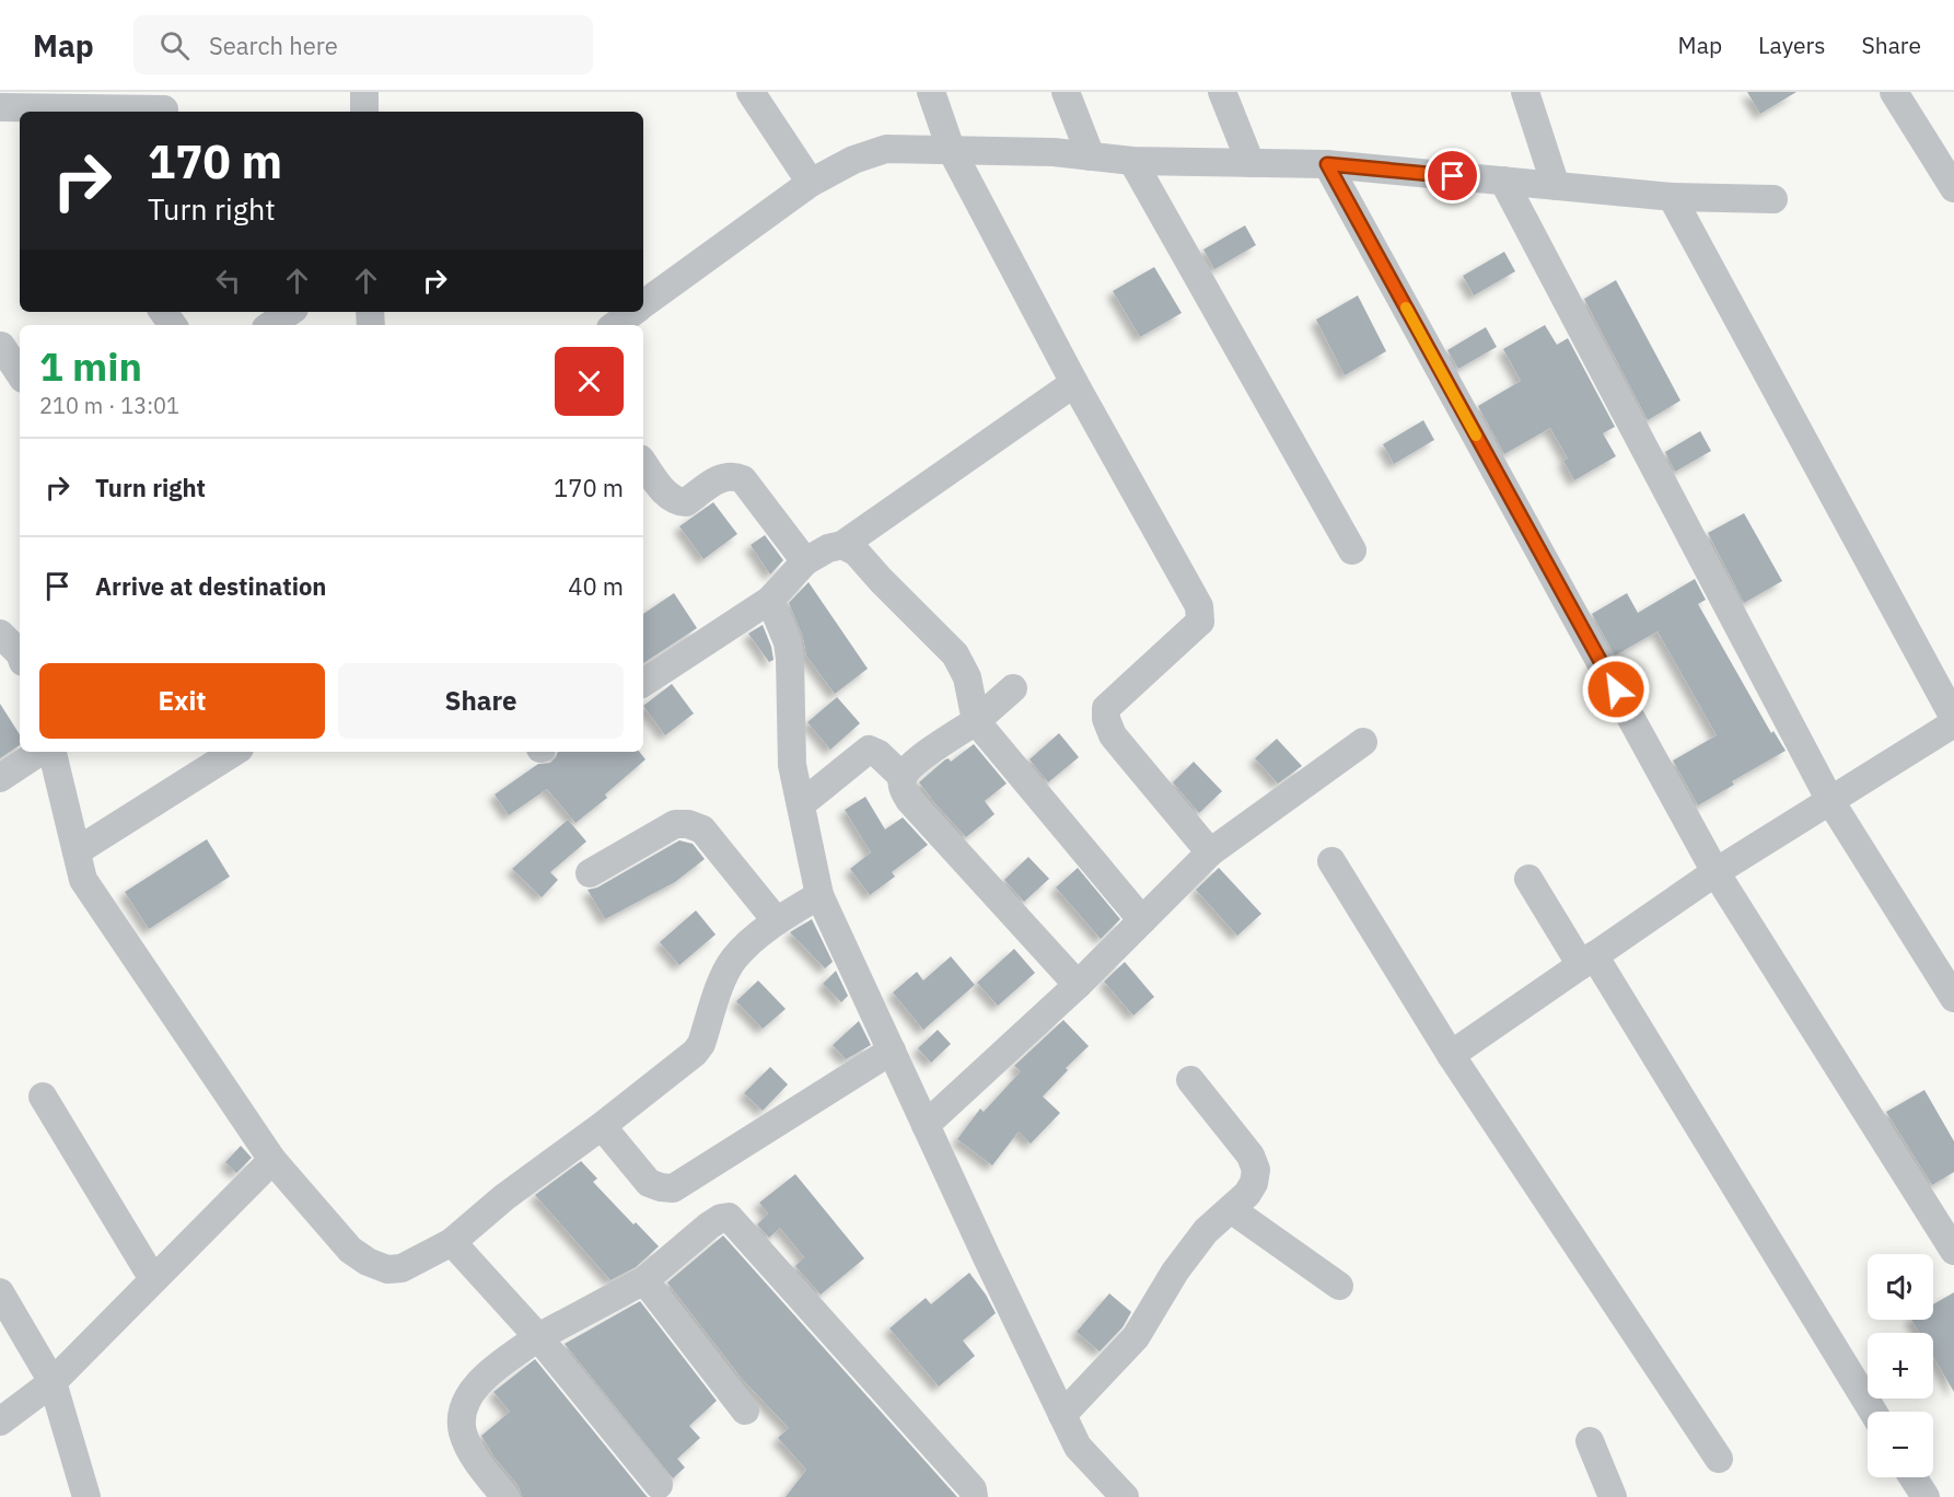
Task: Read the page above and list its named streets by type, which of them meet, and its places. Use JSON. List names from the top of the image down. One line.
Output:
{"page":{"header":"Map","search":"Search here","nav":["Map","Layers","Share"],"turn":["170 m","Turn right"],"heading":["1 min","210 m · 13:01"],"list":[{"name":"Turn right","value":"170 m"},{"name":"Arrive at destination","value":"40 m"}],"buttons":["Exit","Share"],"map_buttons":["+","−"]}}
